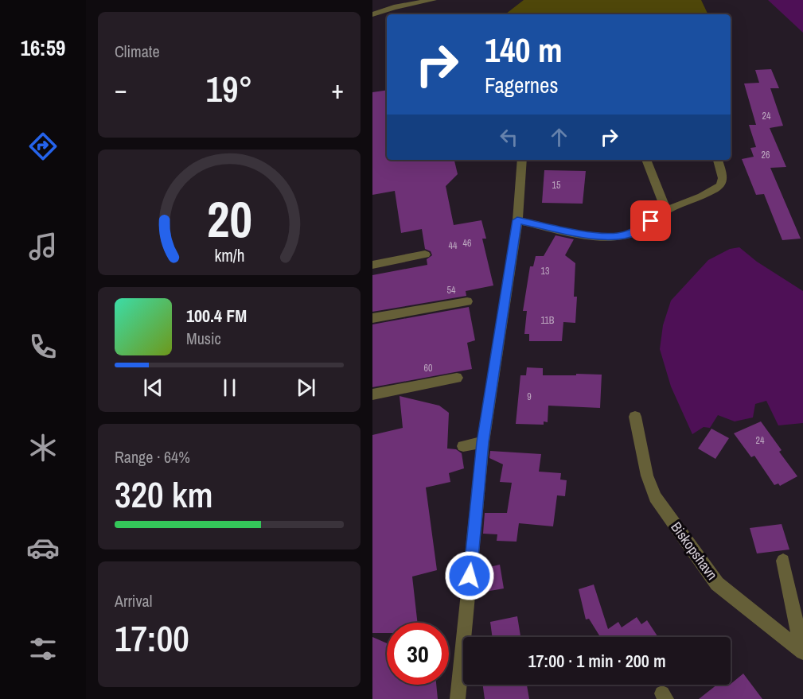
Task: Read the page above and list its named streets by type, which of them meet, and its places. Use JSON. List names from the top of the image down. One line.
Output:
{"streets":{"street":["Biskopshavn"]},"house_numbers":["24","26","15","46","44","13","54","11B","60","9","24"],"page":{"tabs":"16:59","tile":["Climate",["Range · 64%","320 km"],["Arrival","17:00"]],"turn":["140 m","Fagernes"],"heat":["−","19°","+"],"song":["100.4 FM","Music"],"limit":"30","trip":"17:00 · 1 min · 200 m","gauge":["20","km/h"]}}
